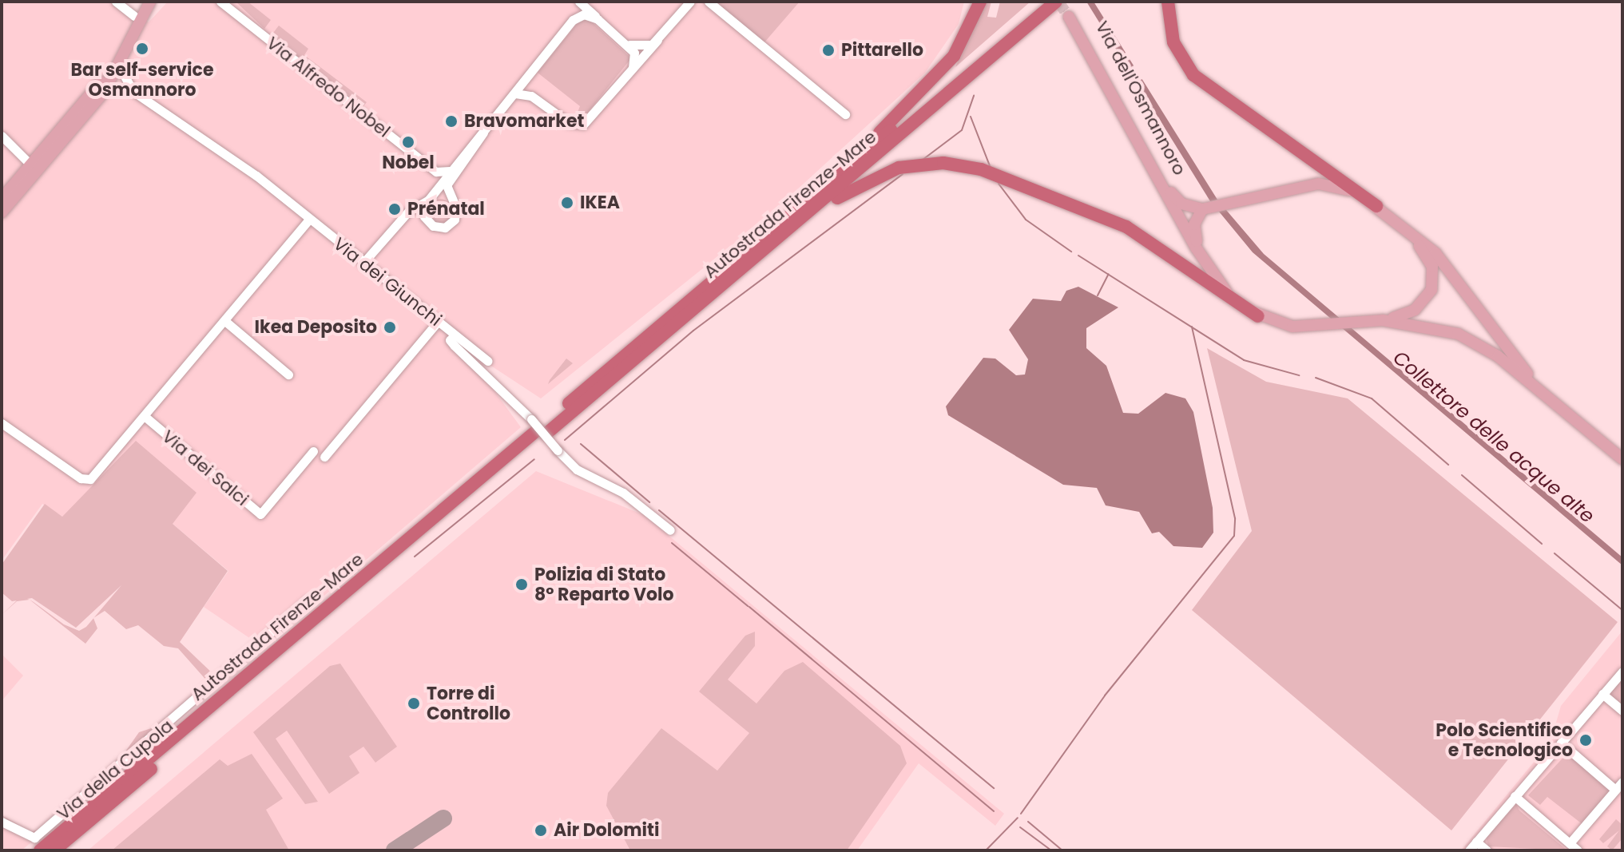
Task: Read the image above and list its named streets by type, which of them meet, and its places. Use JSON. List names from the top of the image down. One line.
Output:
{"streets":{"highway":["Autostrada Firenze-Mare"],"main road":["Via dell'Osmannoro"],"street":["Via Alfredo Nobel","Via dei Giunchi","Via dei Salci","Via della Cupola"]},"crossings":[["Autostrada Firenze-Mare","Via dei Giunchi"]],"water":["Collettore delle acque alte"],"places":["Bar self-service Osmannoro","Pittarello","Bravomarket","Nobel","IKEA","Prénatal","Ikea Deposito","Polizia di Stato 8° Reparto Volo","Torre di Controllo","Polo Scientifico e Tecnologico","Air Dolomiti"]}
